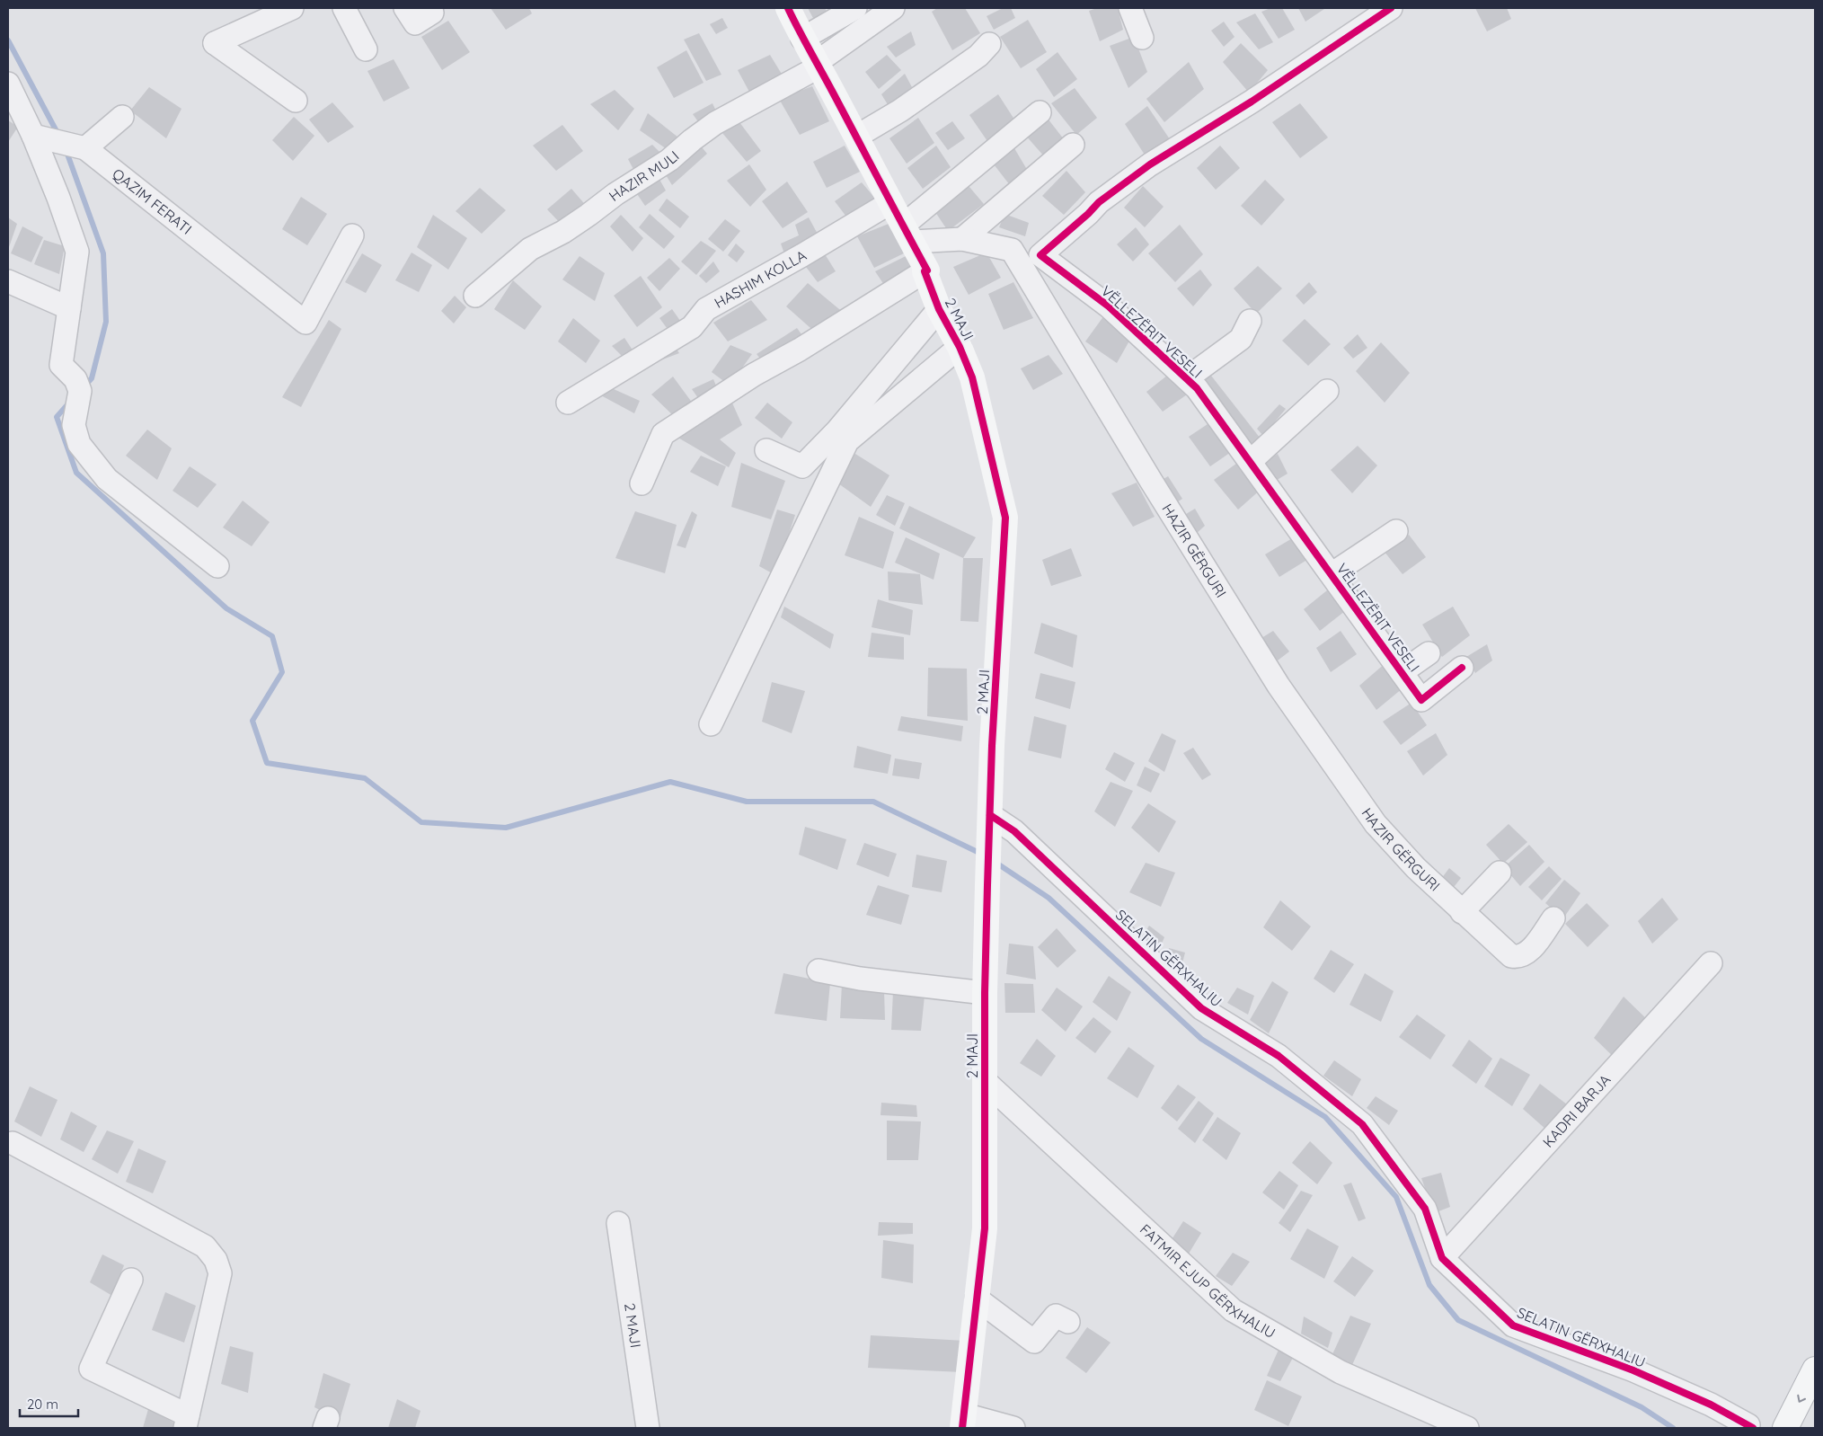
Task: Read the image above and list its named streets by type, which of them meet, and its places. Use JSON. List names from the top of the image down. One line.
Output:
{"streets":{"main road":["2 MAJI"],"street":["HAZIR MULI","QAZIM FERATI","HASHIM KOLLA","VËLLEZËRIT VESELI","HAZIR GËRGURI","SELATIN GËRXHALIU","KADRI BARJA","FATMIR EJUP GËRXHALIU"]},"crossings":[["HAZIR MULI","2 MAJI"],["HASHIM KOLLA","2 MAJI"],["2 MAJI","SELATIN GËRXHALIU"],["2 MAJI","FATMIR EJUP GËRXHALIU"],["VËLLEZËRIT VESELI","HAZIR GËRGURI"],["SELATIN GËRXHALIU","KADRI BARJA"]],"scale_bar":"20 m"}
